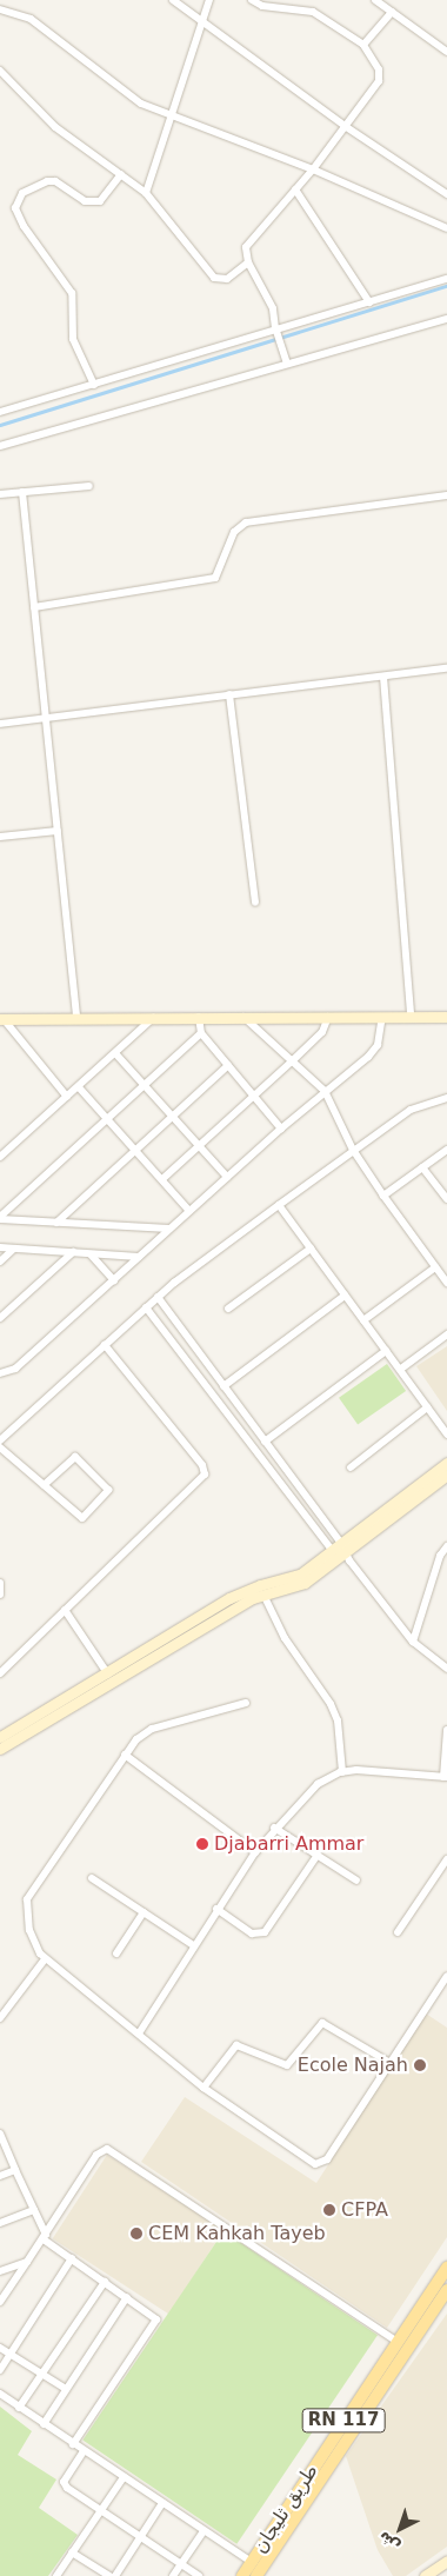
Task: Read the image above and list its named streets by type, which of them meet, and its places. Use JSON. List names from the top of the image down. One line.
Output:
{"streets":{"main road":["RN 117","طريق ثليجان"]},"places":["Djabarri Ammar","Ecole Najah","CFPA","CEM Kahkah Tayeb"],"north":"bottom left"}
